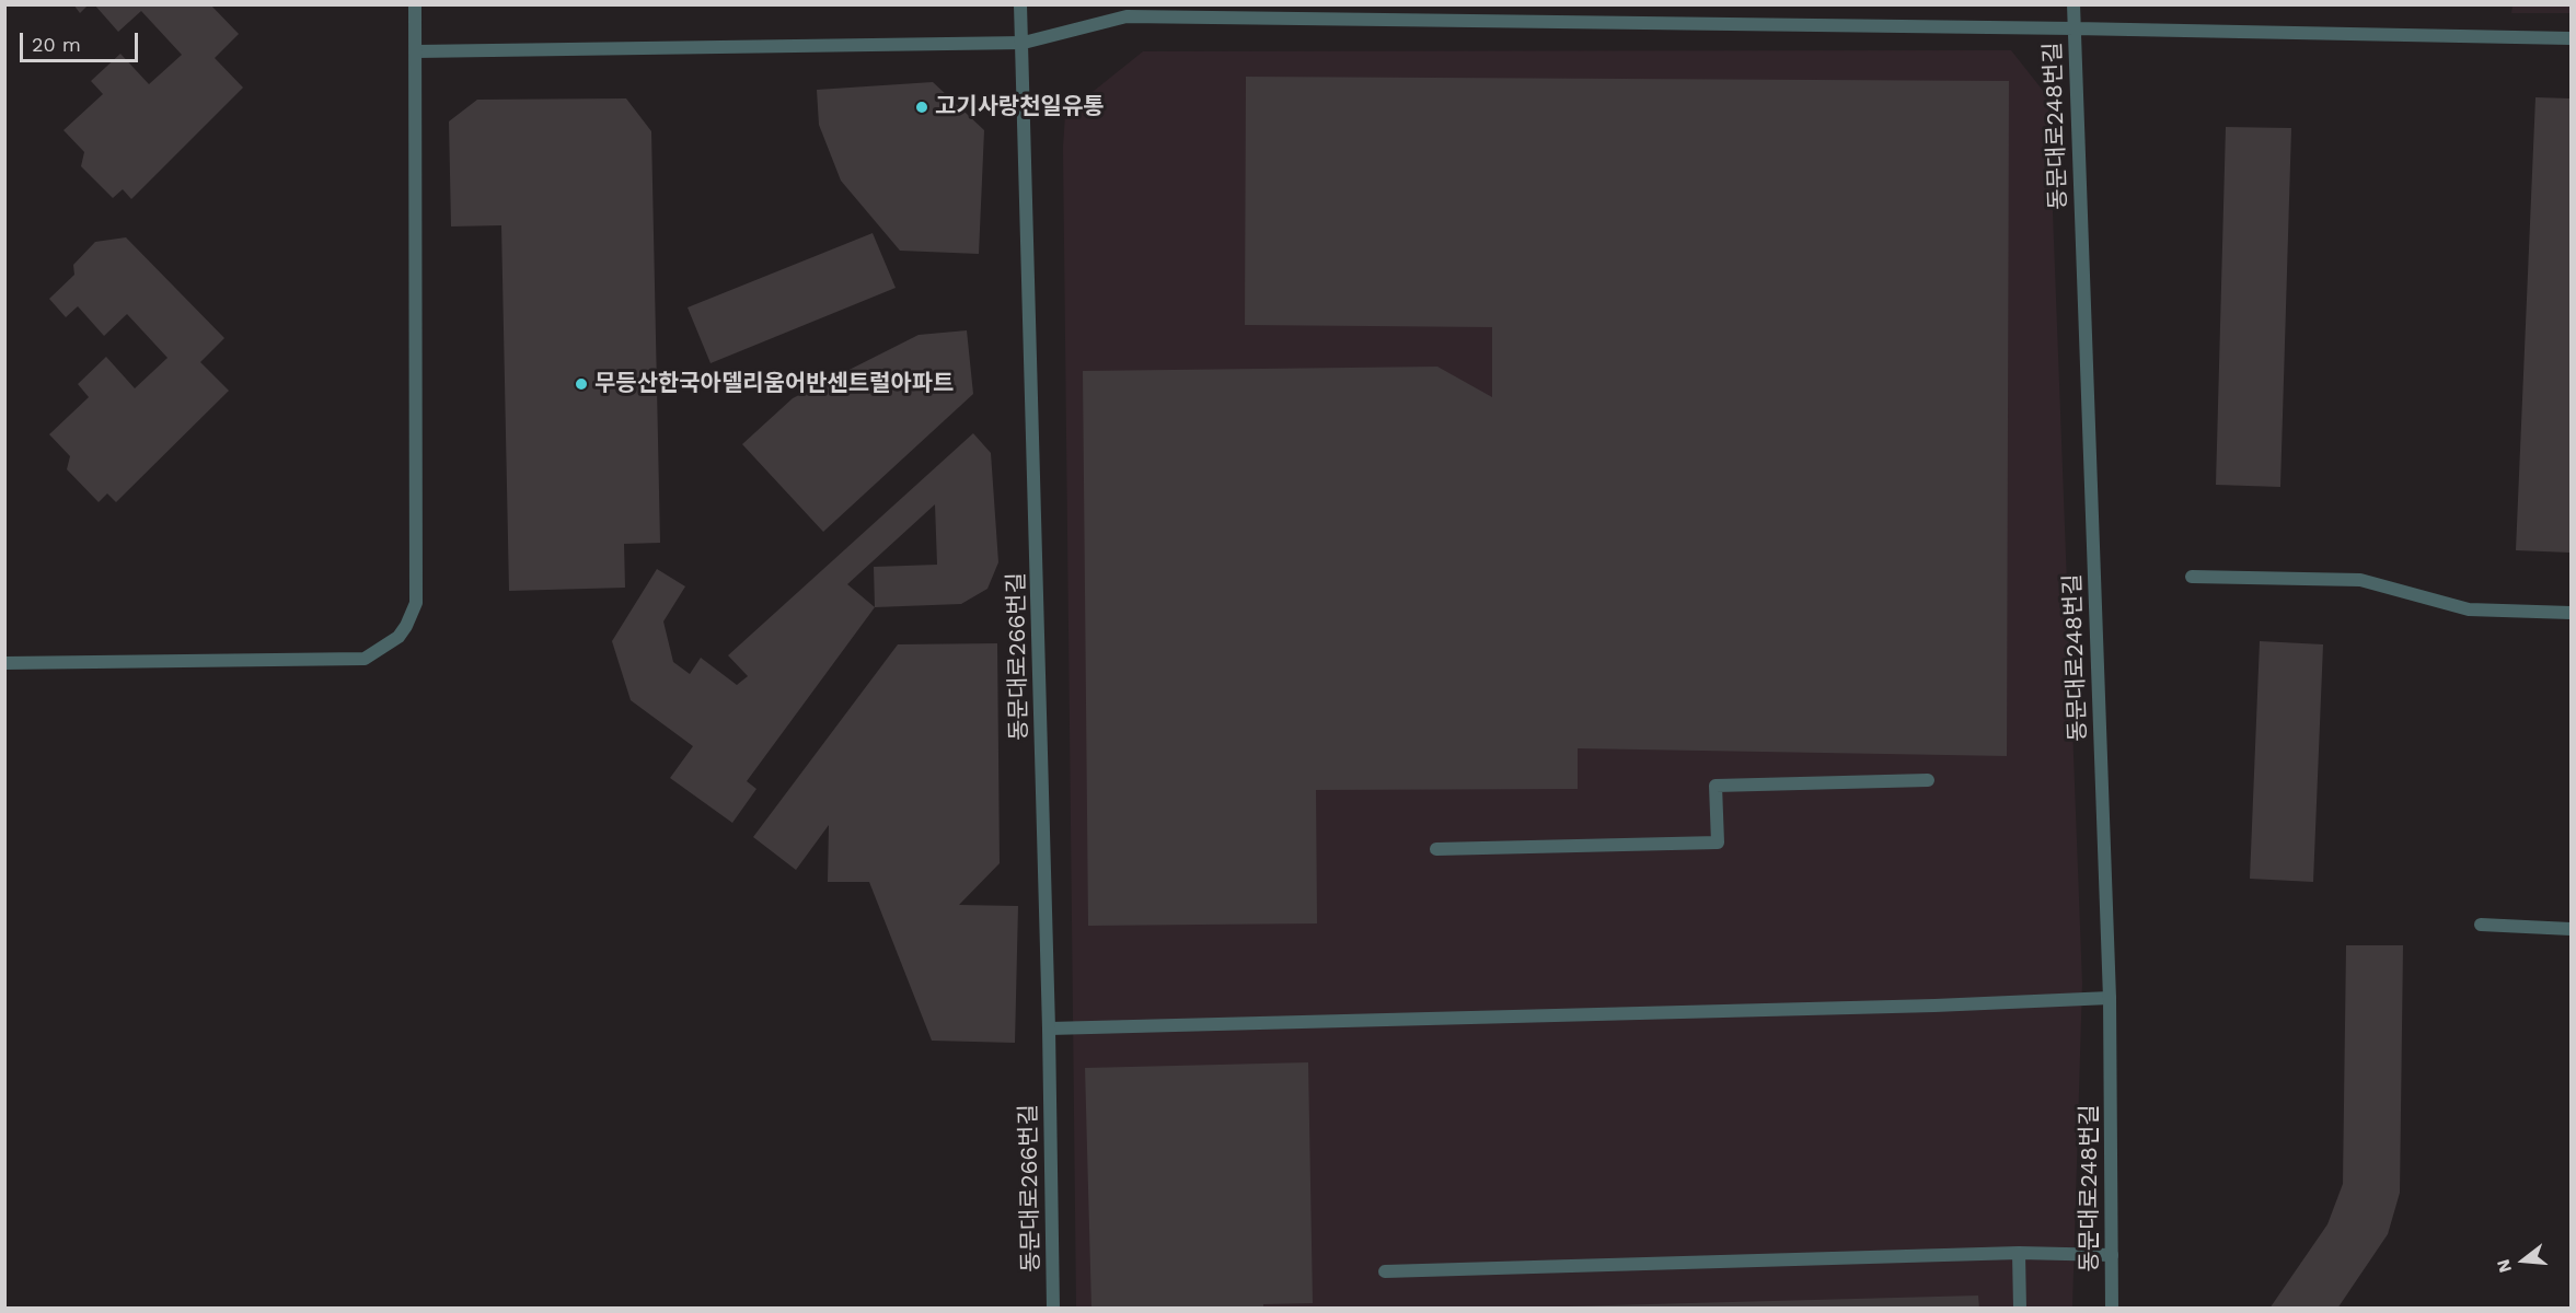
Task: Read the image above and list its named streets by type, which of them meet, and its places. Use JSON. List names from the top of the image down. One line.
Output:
{"streets":{"street":["동문대로248번길","동문대로266번길"]},"places":["고기사랑천일유통","무등산한국아델리움어반센트럴아파트"],"scale_bar":"20 m","north":"left"}
